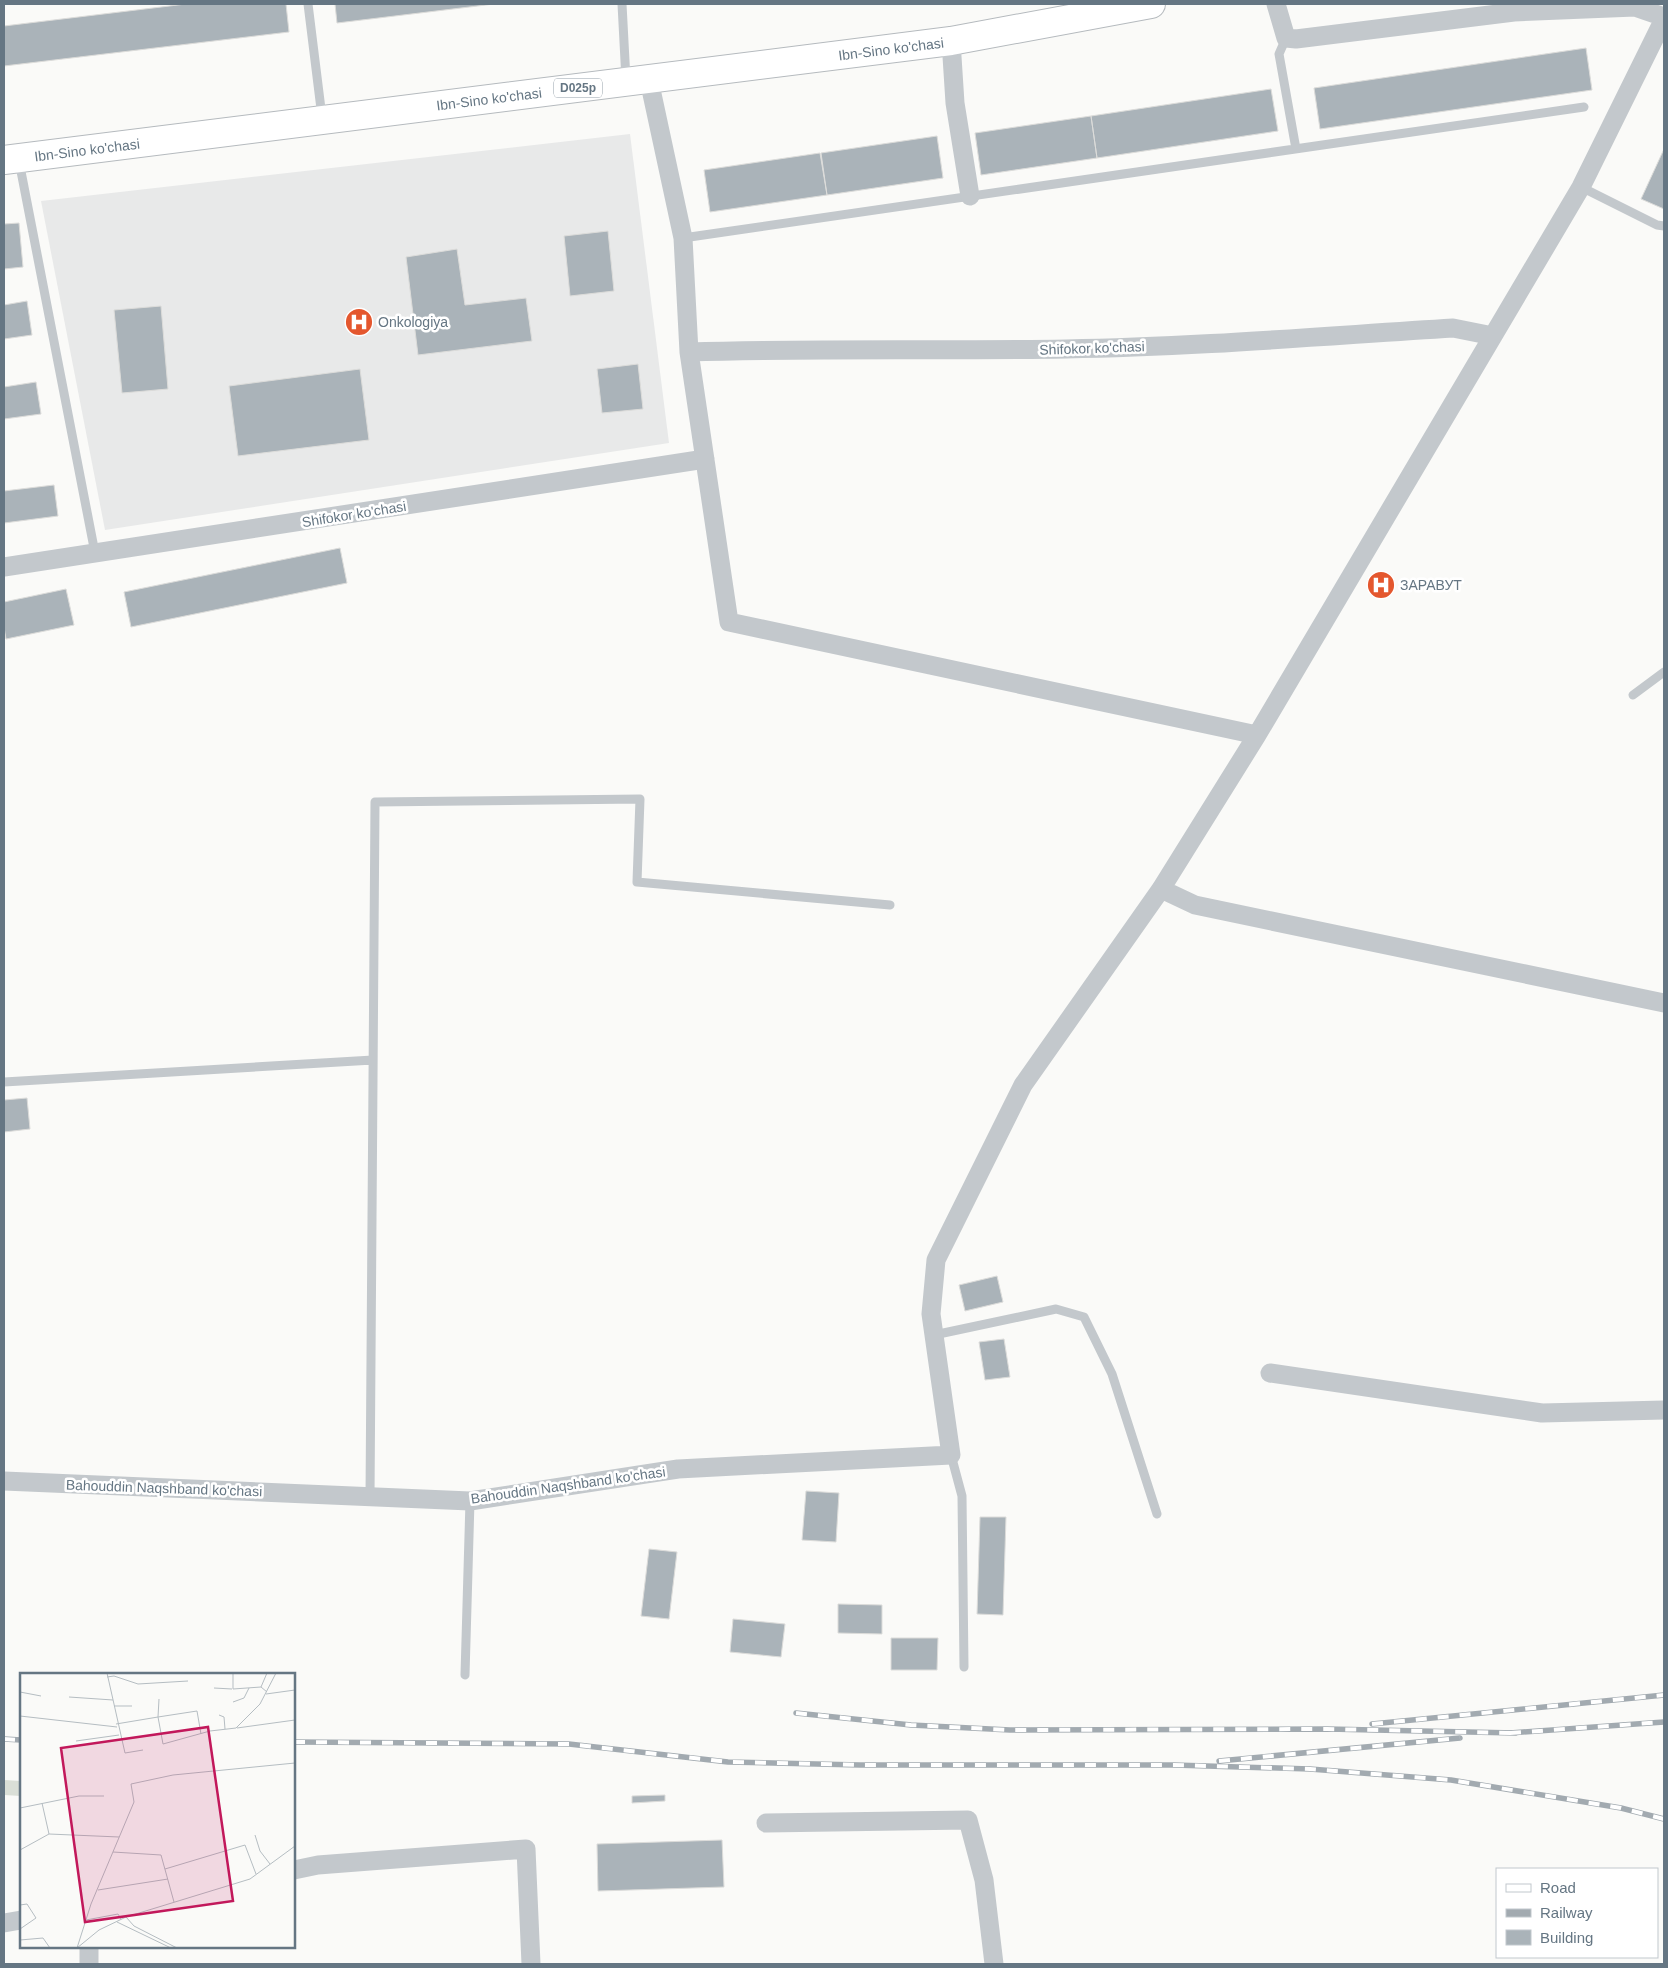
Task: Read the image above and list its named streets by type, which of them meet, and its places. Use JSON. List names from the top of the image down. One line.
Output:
{"streets":{"main road":["Ibn-Sino ko'chasi","D025p"],"street":["Shifokor ko'chasi","Bahouddin Naqshband ko'chasi"]},"places":{"hospital":["Onkologiya","ЗАРАВУТ"]},"legend":["Road","Railway","Building"]}
